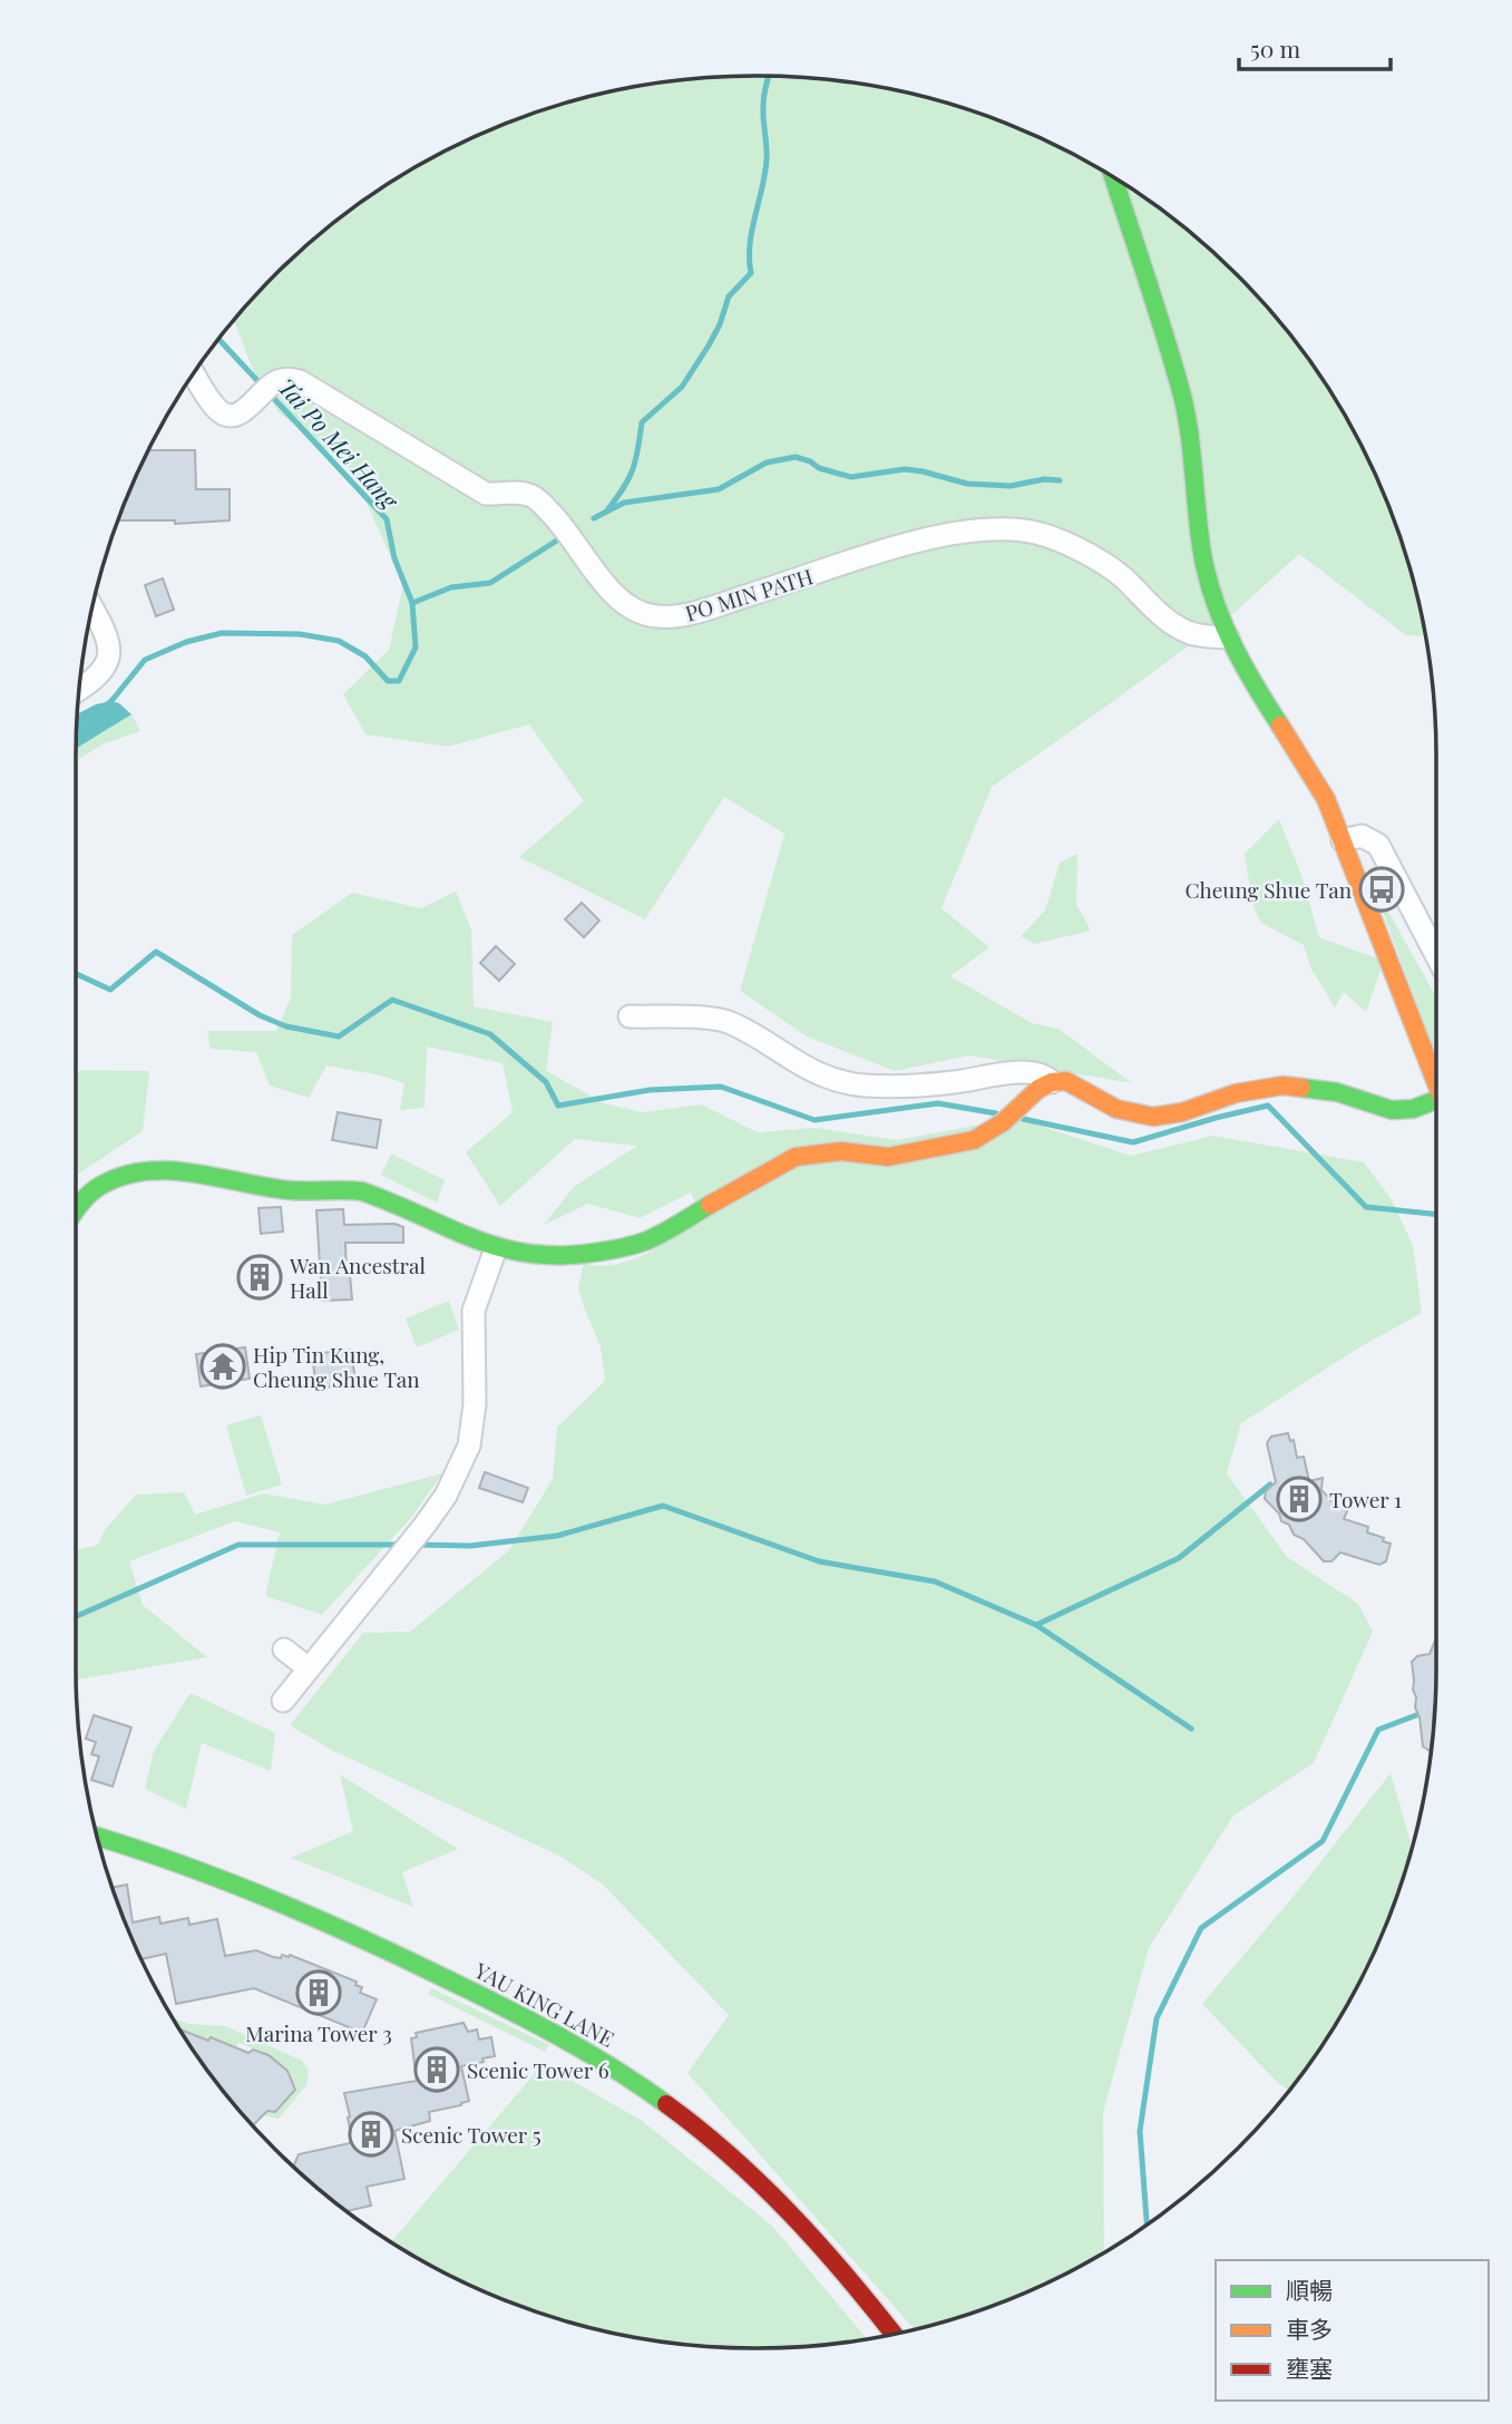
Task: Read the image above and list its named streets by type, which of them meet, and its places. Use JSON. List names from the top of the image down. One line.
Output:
{"streets":{"street":["PO MIN PATH","YAU KING LANE"]},"water":["Tai Po Mei Hang"],"places":{"bus stop":["Cheung Shue Tan"],"building":["Wan Ancestral Hall","Tower 1","Marina Tower 3","Scenic Tower 6","Scenic Tower 5"],"temple":["Hip Tin Kung, Cheung Shue Tan"]},"legend":["順暢","車多","壅塞"],"scale_bar":"50 m"}
